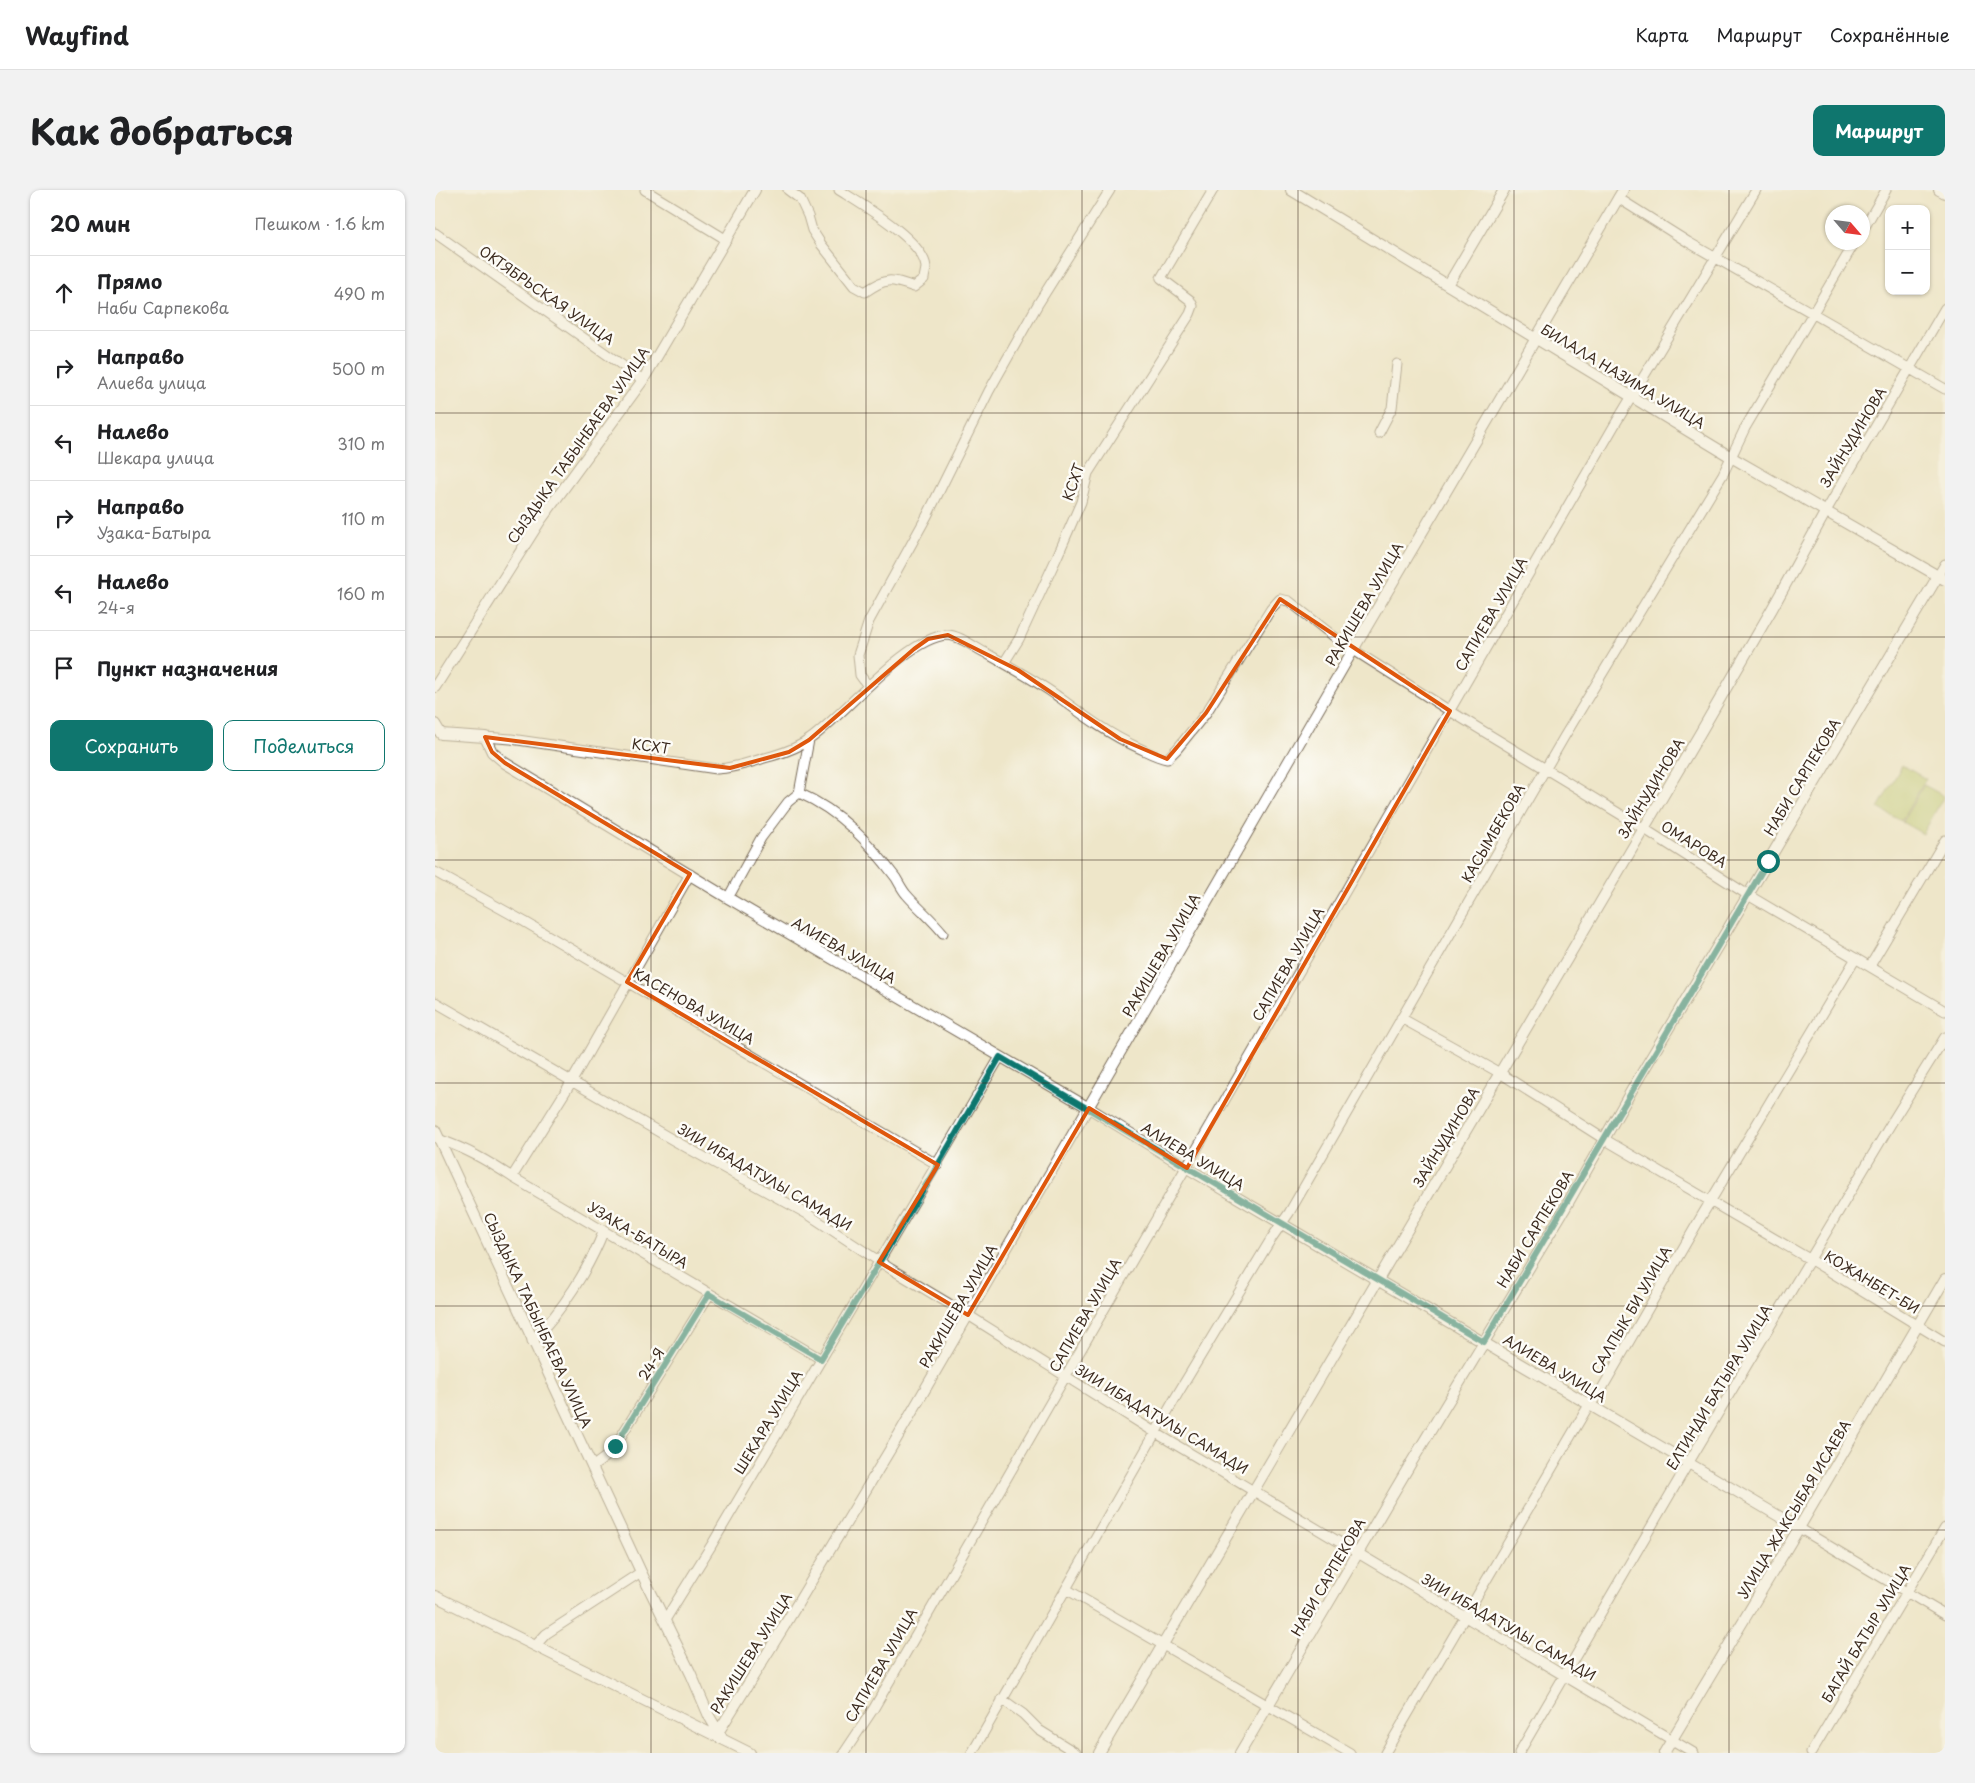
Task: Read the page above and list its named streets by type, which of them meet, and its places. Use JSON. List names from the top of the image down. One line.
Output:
{"streets":{"street":["ОКТЯБРЬСКАЯ УЛИЦА","БИЛАЛА НАЗИМА УЛИЦА","ЗАЙНУДИНОВА","СЫЗДЫКА ТАБЫНБАЕВА УЛИЦА","КСХТ","РАКИШЕВА УЛИЦА","САПИЕВА УЛИЦА","НАБИ САРПЕКОВА","КАСЫМБЕКОВА","ОМАРОВА","АЛИЕВА УЛИЦА","КАСЕНОВА УЛИЦА","ЗИИ ИБАДАТУЛЫ САМАДИ","УЗАКА-БАТЫРА","КОЖАНБЕТ-БИ","САЛПЫК БИ УЛИЦА","24-Я","ЕЛТИНДИ БАТЫРА УЛИЦА","ШЕКАРА УЛИЦА","УЛИЦА ЖАКСЫБАЯ ИСАЕВА","БАГАЙ БАТЫР УЛИЦА"]},"crossings":[["ОКТЯБРЬСКАЯ УЛИЦА","СЫЗДЫКА ТАБЫНБАЕВА УЛИЦА"],["БИЛАЛА НАЗИМА УЛИЦА","ЗАЙНУДИНОВА"],["БИЛАЛА НАЗИМА УЛИЦА","РАКИШЕВА УЛИЦА"],["БИЛАЛА НАЗИМА УЛИЦА","САПИЕВА УЛИЦА"],["БИЛАЛА НАЗИМА УЛИЦА","НАБИ САРПЕКОВА"],["БИЛАЛА НАЗИМА УЛИЦА","КАСЫМБЕКОВА"],["ЗАЙНУДИНОВА","ОМАРОВА"],["ЗАЙНУДИНОВА","АЛИЕВА УЛИЦА"],["ЗАЙНУДИНОВА","ЗИИ ИБАДАТУЛЫ САМАДИ"],["ЗАЙНУДИНОВА","КОЖАНБЕТ-БИ"],["СЫЗДЫКА ТАБЫНБАЕВА УЛИЦА","РАКИШЕВА УЛИЦА"],["СЫЗДЫКА ТАБЫНБАЕВА УЛИЦА","УЗАКА-БАТЫРА"],["СЫЗДЫКА ТАБЫНБАЕВА УЛИЦА","24-Я"],["СЫЗДЫКА ТАБЫНБАЕВА УЛИЦА","ШЕКАРА УЛИЦА"],["КСХТ","ОМАРОВА"],["КСХТ","АЛИЕВА УЛИЦА"],["РАКИШЕВА УЛИЦА","ОМАРОВА"],["РАКИШЕВА УЛИЦА","АЛИЕВА УЛИЦА"],["РАКИШЕВА УЛИЦА","ЗИИ ИБАДАТУЛЫ САМАДИ"],["САПИЕВА УЛИЦА","ОМАРОВА"],["САПИЕВА УЛИЦА","АЛИЕВА УЛИЦА"],["САПИЕВА УЛИЦА","ЗИИ ИБАДАТУЛЫ САМАДИ"],["НАБИ САРПЕКОВА","ОМАРОВА"],["НАБИ САРПЕКОВА","АЛИЕВА УЛИЦА"],["НАБИ САРПЕКОВА","ЗИИ ИБАДАТУЛЫ САМАДИ"],["НАБИ САРПЕКОВА","КОЖАНБЕТ-БИ"],["КАСЫМБЕКОВА","ОМАРОВА"],["КАСЫМБЕКОВА","АЛИЕВА УЛИЦА"],["КАСЫМБЕКОВА","ЗИИ ИБАДАТУЛЫ САМАДИ"],["КАСЫМБЕКОВА","КОЖАНБЕТ-БИ"],["ОМАРОВА","САЛПЫК БИ УЛИЦА"],["АЛИЕВА УЛИЦА","САЛПЫК БИ УЛИЦА"],["АЛИЕВА УЛИЦА","ЕЛТИНДИ БАТЫРА УЛИЦА"],["АЛИЕВА УЛИЦА","ШЕКАРА УЛИЦА"],["АЛИЕВА УЛИЦА","УЛИЦА ЖАКСЫБАЯ ИСАЕВА"],["АЛИЕВА УЛИЦА","БАГАЙ БАТЫР УЛИЦА"],["КАСЕНОВА УЛИЦА","ШЕКАРА УЛИЦА"],["ЗИИ ИБАДАТУЛЫ САМАДИ","САЛПЫК БИ УЛИЦА"],["ЗИИ ИБАДАТУЛЫ САМАДИ","ЕЛТИНДИ БАТЫРА УЛИЦА"],["ЗИИ ИБАДАТУЛЫ САМАДИ","ШЕКАРА УЛИЦА"],["ЗИИ ИБАДАТУЛЫ САМАДИ","УЛИЦА ЖАКСЫБАЯ ИСАЕВА"],["УЗАКА-БАТЫРА","24-Я"],["УЗАКА-БАТЫРА","ШЕКАРА УЛИЦА"],["КОЖАНБЕТ-БИ","САЛПЫК БИ УЛИЦА"],["КОЖАНБЕТ-БИ","ЕЛТИНДИ БАТЫРА УЛИЦА"],["КОЖАНБЕТ-БИ","УЛИЦА ЖАКСЫБАЯ ИСАЕВА"]],"north":"bottom right","page":{"header":"Wayfind","nav":["Карта","Маршрут","Сохранённые"],"title":"Как добраться","buttons":["Маршрут",["Сохранить","Поделиться"]],"heading":["20 мин","Пешком · 1.6 km"],"map_buttons":["+","−"],"list":[["Прямо","Наби Сарпекова","490 m"],["Направо","Алиева улица","500 m"],["Налево","Шекара улица","310 m"],["Направо","Узака-Батыра","110 m"],["Налево","24-я","160 m"],"Пункт назначения"]}}
